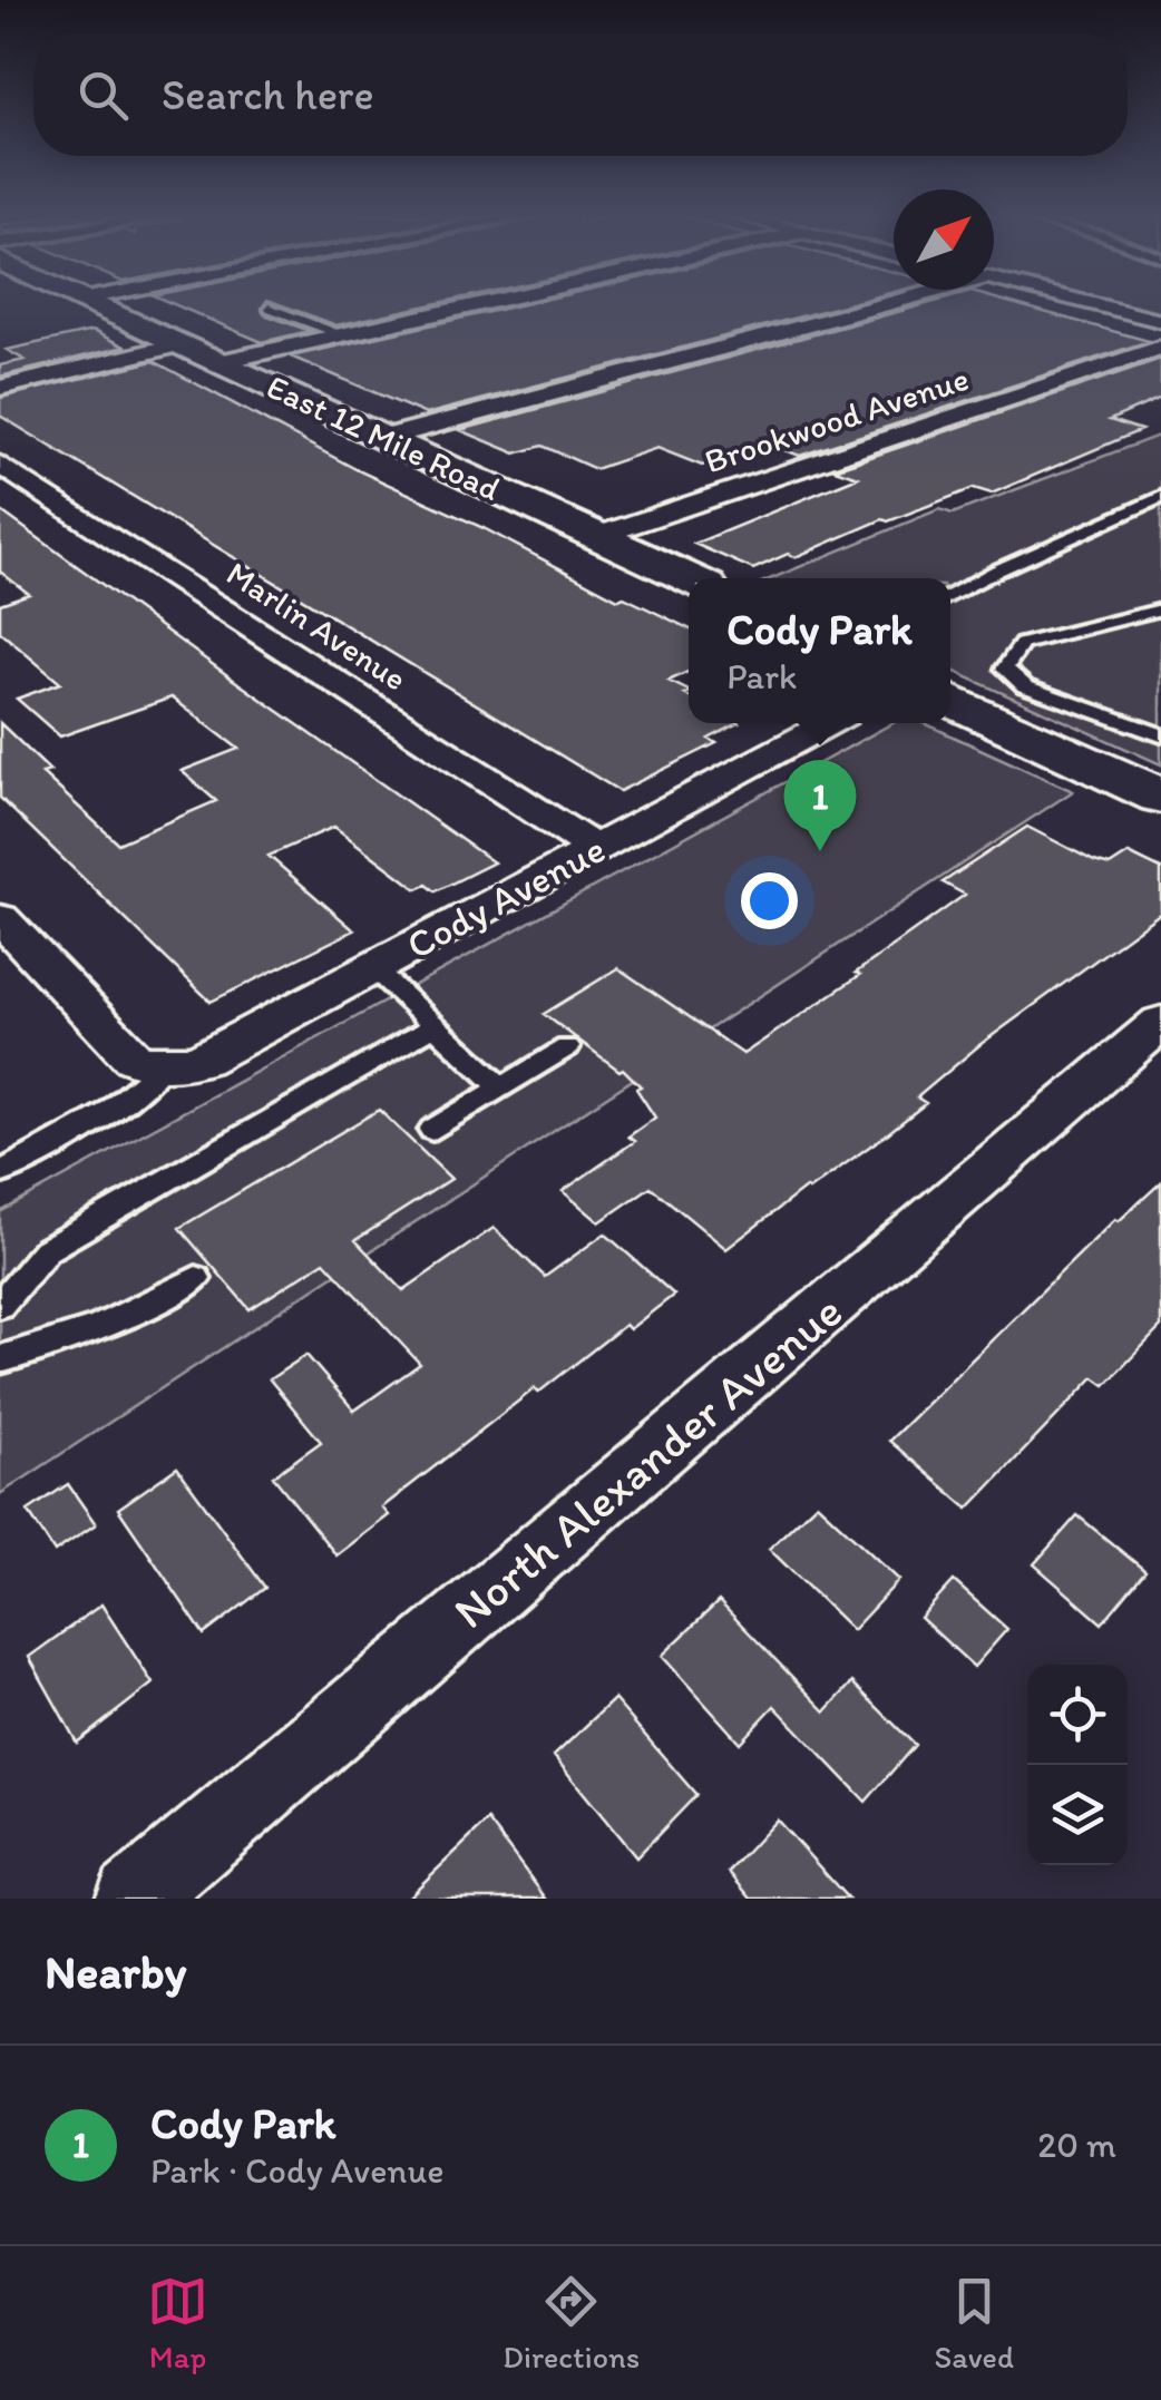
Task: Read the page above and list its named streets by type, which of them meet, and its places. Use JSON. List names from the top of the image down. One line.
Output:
{"streets":{"main road":["East 12 Mile Road"],"street":["Brookwood Avenue","Marlin Avenue","Cody Avenue","North Alexander Avenue"]},"crossings":[["Brookwood Avenue","East 12 Mile Road"],["Marlin Avenue","Cody Avenue"]],"north":"top right","page":{"search":"Search here","popup":["Cody Park","Park"],"pins":"1","heading":"Nearby","list":[{"mark":"1","name":"Cody Park","note":"Park · Cody Avenue","value":"20 m"}],"nav":["Map","Directions","Saved"]}}
